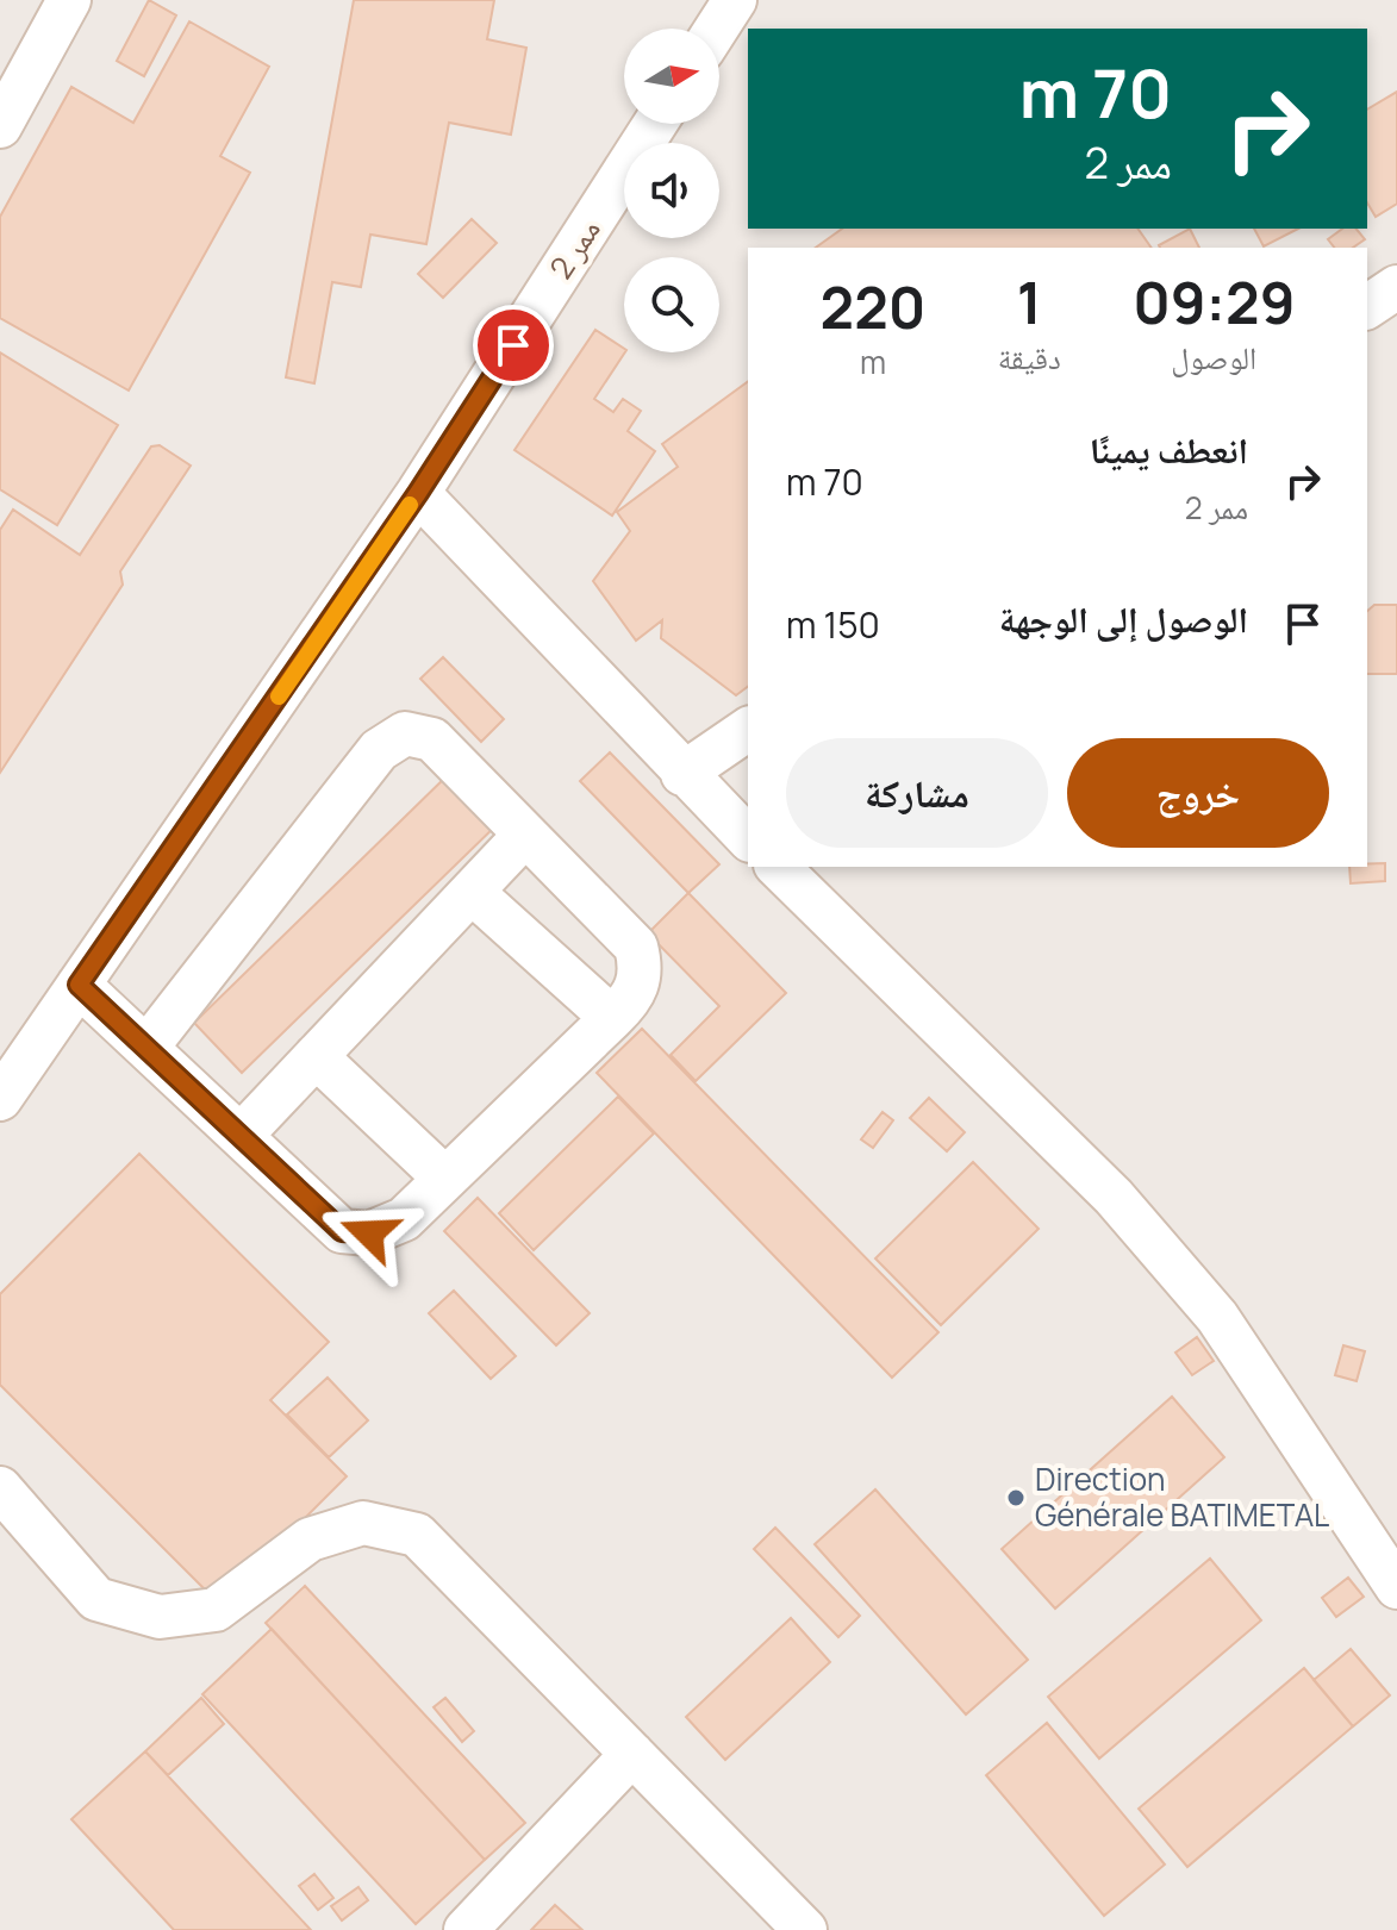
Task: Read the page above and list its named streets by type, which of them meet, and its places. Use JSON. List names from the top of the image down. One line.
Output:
{"streets":{"lane":["ممر 2"]},"places":["Direction Générale BATIMETAL"],"north":"right","page":{"turn":["70 m","ممر 2"],"eta":["09:29","الوصول","1","دقيقة","220","m"],"list":[{"name":"انعطف يمينًا","note":"ممر 2","value":"70 m"},{"name":"الوصول إلى الوجهة","value":"150 m"}],"buttons":["خروج","مشاركة"]}}
